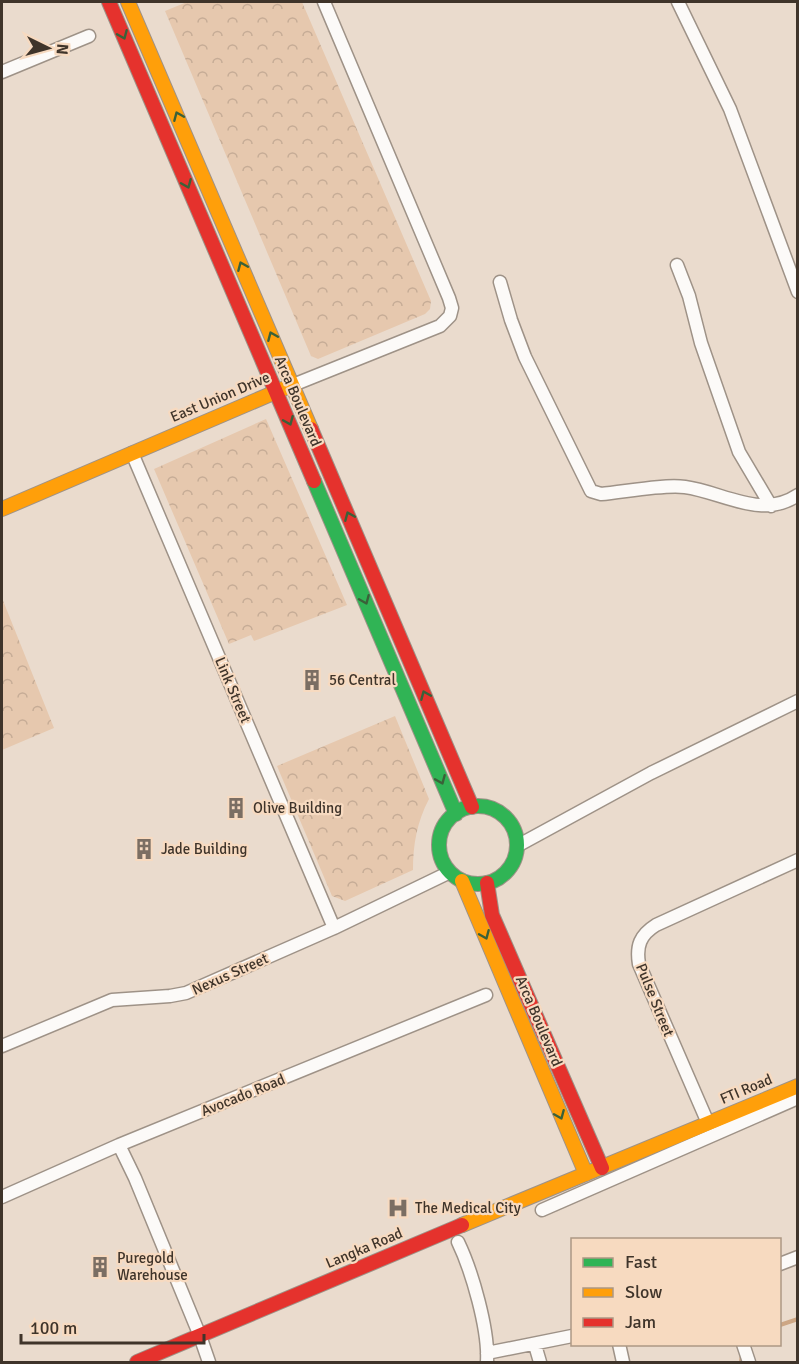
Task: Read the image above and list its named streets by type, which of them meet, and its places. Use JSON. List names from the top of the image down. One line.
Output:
{"streets":{"street":["East Union Drive","Arca Boulevard","Link Street","Nexus Street","Pulse Street","FTI Road","Avocado Road","Langka Road"]},"crossings":[["East Union Drive","Arca Boulevard"],["East Union Drive","Link Street"],["Arca Boulevard","Nexus Street"],["Arca Boulevard","Langka Road"],["Link Street","Nexus Street"],["Pulse Street","FTI Road"],["Pulse Street","Langka Road"],["FTI Road","Langka Road"]],"places":{"building":["56 Central","Olive Building","Jade Building","Puregold Warehouse"],"hospital":["The Medical City"]},"legend":["Fast","Slow","Jam"],"scale_bar":"100 m","north":"right"}
